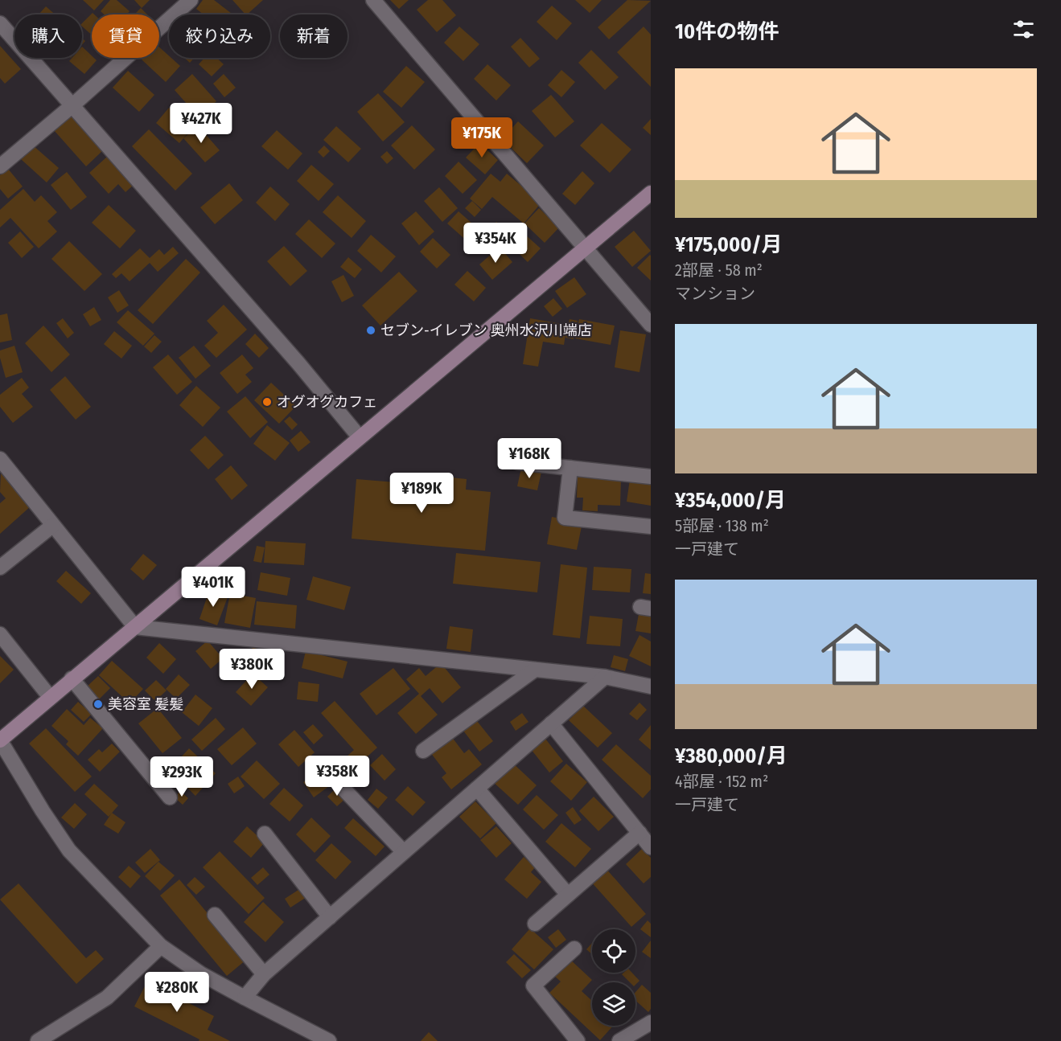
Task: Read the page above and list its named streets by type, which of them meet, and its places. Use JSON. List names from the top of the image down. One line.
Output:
{"places":["セブン-イレブン 奥州水沢川端店","オグオグカフェ","美容室 髪髪"],"page":{"heading":"10件の物件","chip":["購入","賃貸","絞り込み","新着"],"list":[{"name":"¥175,000/月","note":"2部屋 · 58 m² · マンション"},{"name":"¥354,000/月","note":"5部屋 · 138 m² · 一戸建て"},{"name":"¥380,000/月","note":"4部屋 · 152 m² · 一戸建て"}],"price":["¥427K","¥175K","¥354K","¥168K","¥189K","¥401K","¥380K","¥358K","¥293K","¥280K"]}}
